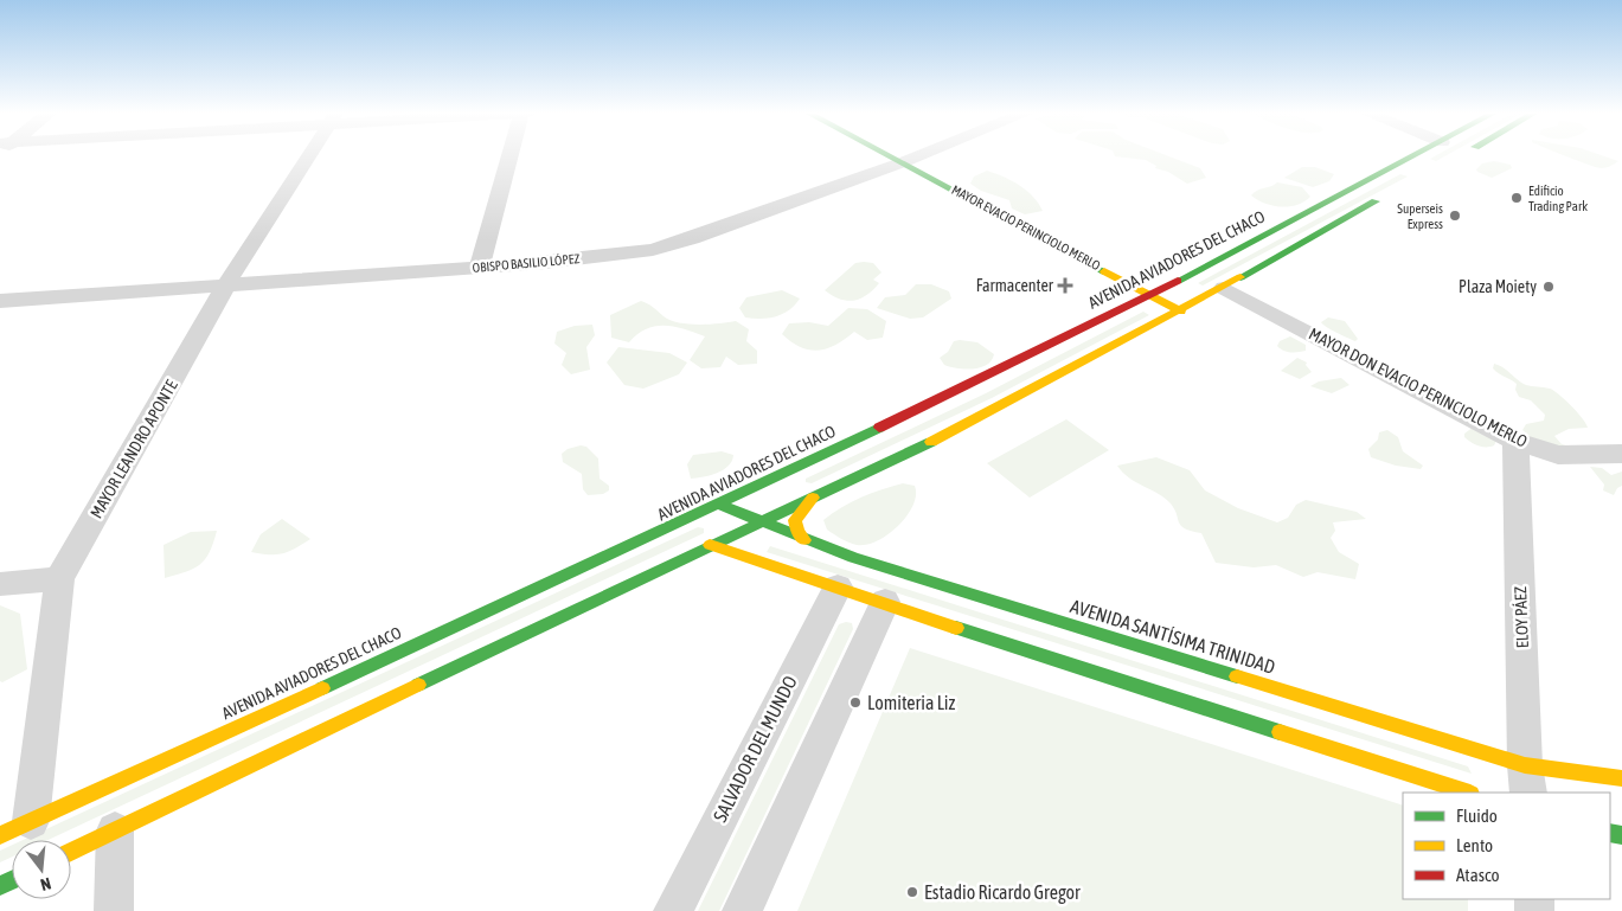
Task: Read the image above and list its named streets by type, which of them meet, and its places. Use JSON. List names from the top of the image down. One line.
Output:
{"streets":{"main road":["MAYOR EVACIO PERINCIOLO MERLO","AVENIDA AVIADORES DEL CHACO","AVENIDA SANTÍSIMA TRINIDAD"],"street":["OBISPO BASILIO LÓPEZ","MAYOR DON EVACIO PERINCIOLO MERLO","MAYOR LEANDRO APONTE","ELOY PÁEZ","SALVADOR DEL MUNDO"]},"crossings":[["MAYOR EVACIO PERINCIOLO MERLO","AVENIDA AVIADORES DEL CHACO"],["MAYOR EVACIO PERINCIOLO MERLO","OBISPO BASILIO LÓPEZ"],["AVENIDA AVIADORES DEL CHACO","MAYOR LEANDRO APONTE"],["AVENIDA AVIADORES DEL CHACO","AVENIDA SANTÍSIMA TRINIDAD"],["OBISPO BASILIO LÓPEZ","MAYOR LEANDRO APONTE"],["MAYOR DON EVACIO PERINCIOLO MERLO","ELOY PÁEZ"],["ELOY PÁEZ","AVENIDA SANTÍSIMA TRINIDAD"]],"places":{"other":["Edificio Trading Park","Superseis Express","Plaza Moiety","Lomiteria Liz","Estadio Ricardo Gregor"],"health":["Farmacenter"]},"legend":["Fluido","Lento","Atasco"],"north":"bottom"}
